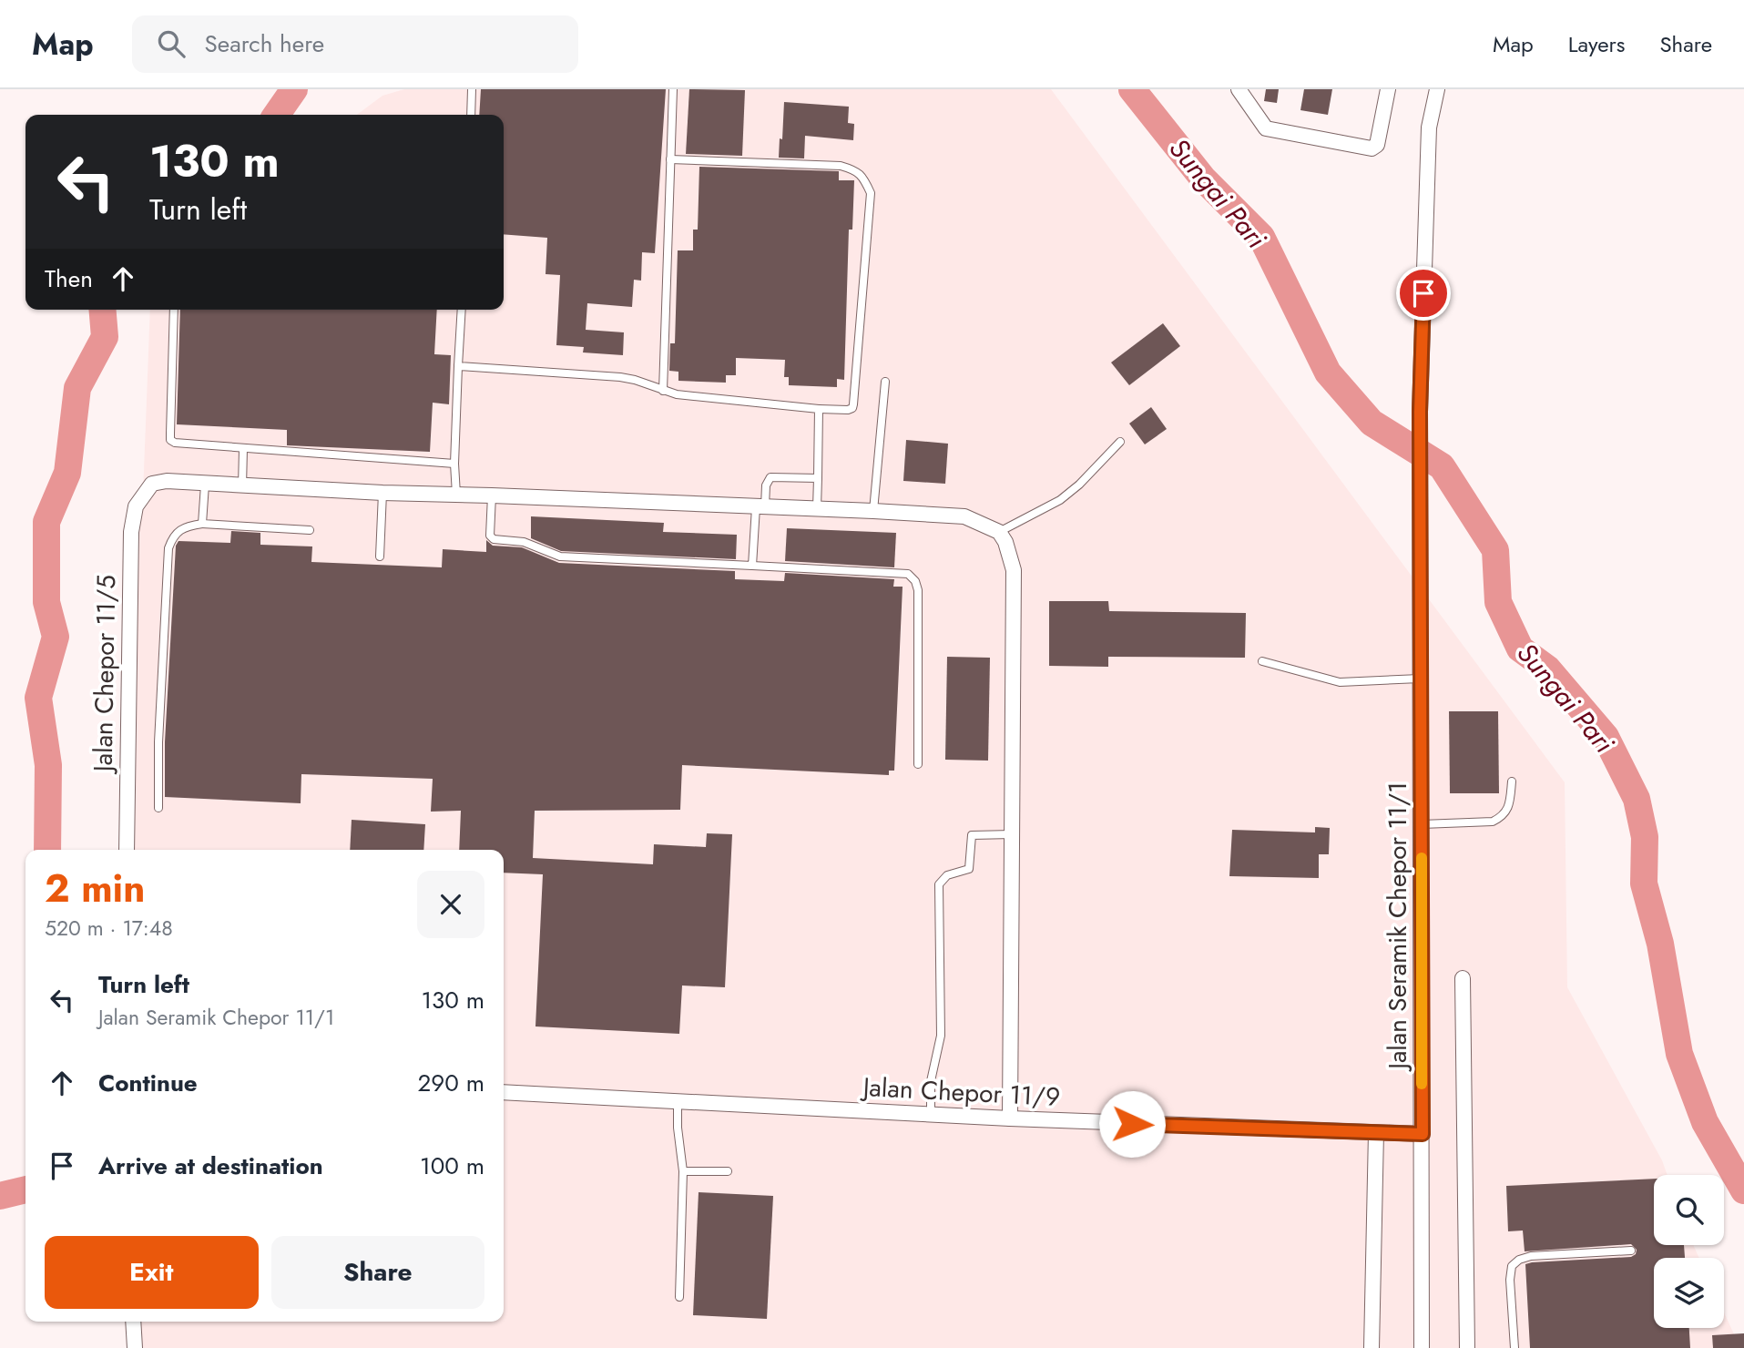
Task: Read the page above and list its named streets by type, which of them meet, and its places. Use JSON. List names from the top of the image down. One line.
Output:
{"streets":{"street":["Jalan Chepor 11/5","Jalan Seramik Chepor 11/1","Jalan Chepor 11/9"]},"crossings":[["Jalan Seramik Chepor 11/1","Jalan Chepor 11/9"]],"water":["Sungai Pari"],"page":{"header":"Map","search":"Search here","nav":["Map","Layers","Share"],"turn":["130 m","Turn left"],"then":"Then","heading":["2 min","520 m · 17:48"],"list":[{"name":"Turn left","note":"Jalan Seramik Chepor 11/1","value":"130 m"},{"name":"Continue","value":"290 m"},{"name":"Arrive at destination","value":"100 m"}],"buttons":["Exit","Share"]}}
